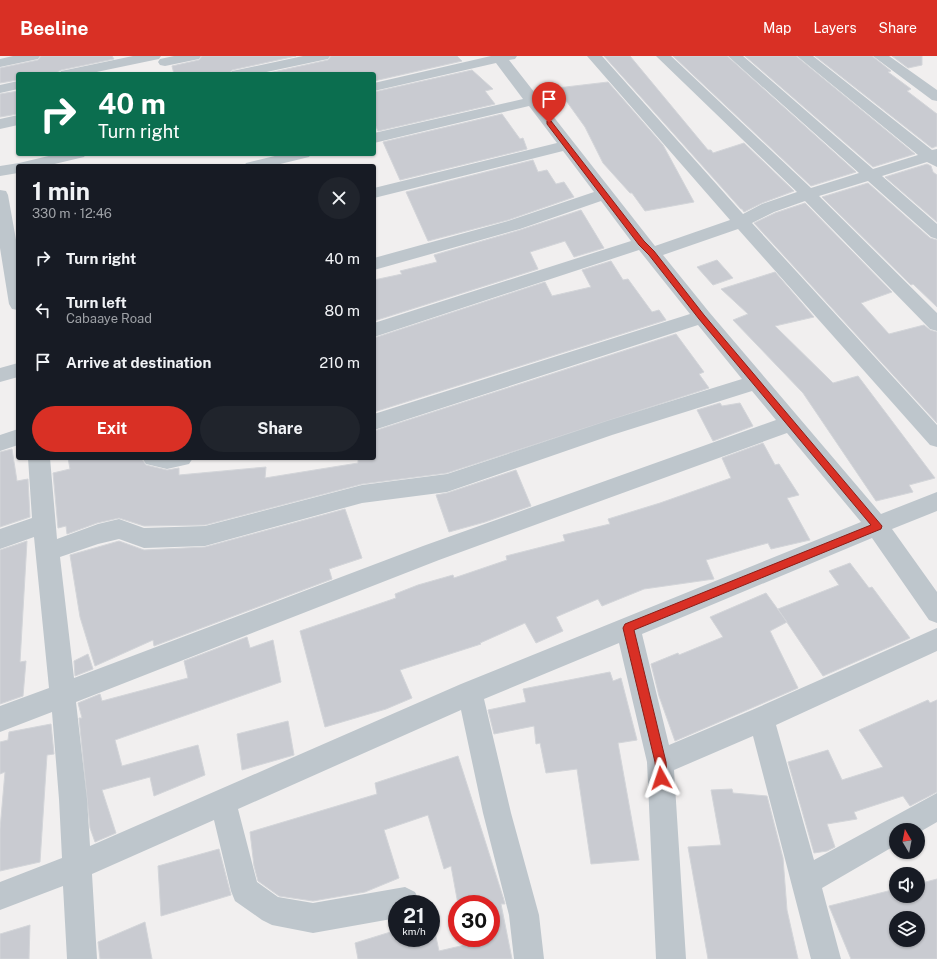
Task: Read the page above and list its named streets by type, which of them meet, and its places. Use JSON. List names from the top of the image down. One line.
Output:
{"north":"top","page":{"header":"Beeline","nav":["Map","Layers","Share"],"turn":["40 m","Turn right"],"heading":["1 min","330 m · 12:46"],"list":[{"name":"Turn right","value":"40 m"},{"name":"Turn left","note":"Cabaaye Road","value":"80 m"},{"name":"Arrive at destination","value":"210 m"}],"buttons":["Exit","Share"],"speed":"21 km/h","limit":"30"}}
